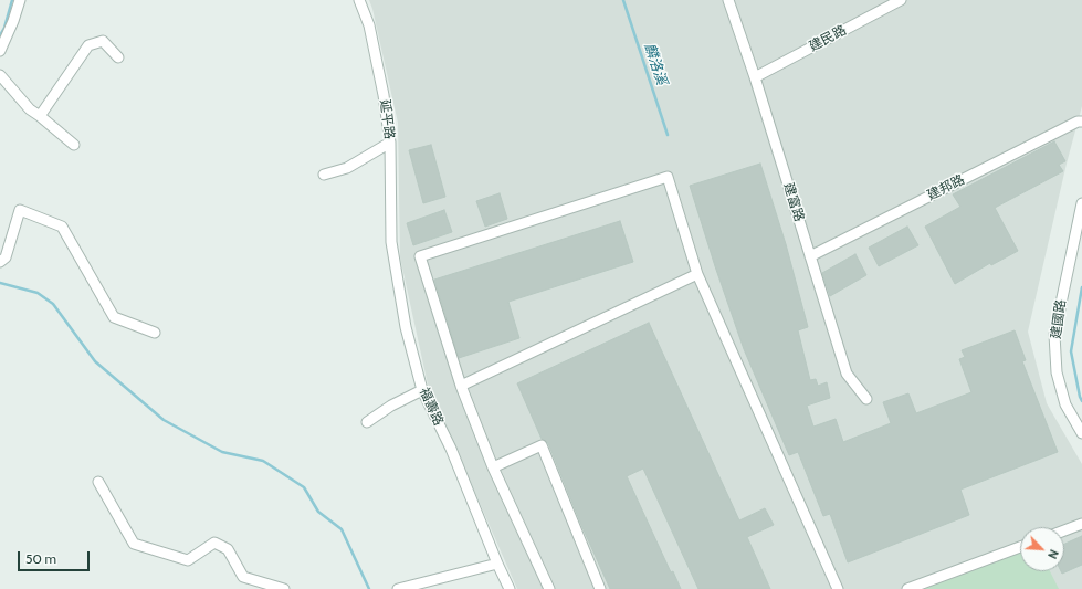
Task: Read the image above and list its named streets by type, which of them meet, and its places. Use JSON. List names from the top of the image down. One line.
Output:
{"streets":{"street":["建民路","延平路","建邦路","建富路","建國路","福壽路"]},"crossings":[["建民路","建富路"],["延平路","福壽路"],["建邦路","建富路"]],"water":["麟洛溪"],"scale_bar":"50 m","north":"bottom right"}
